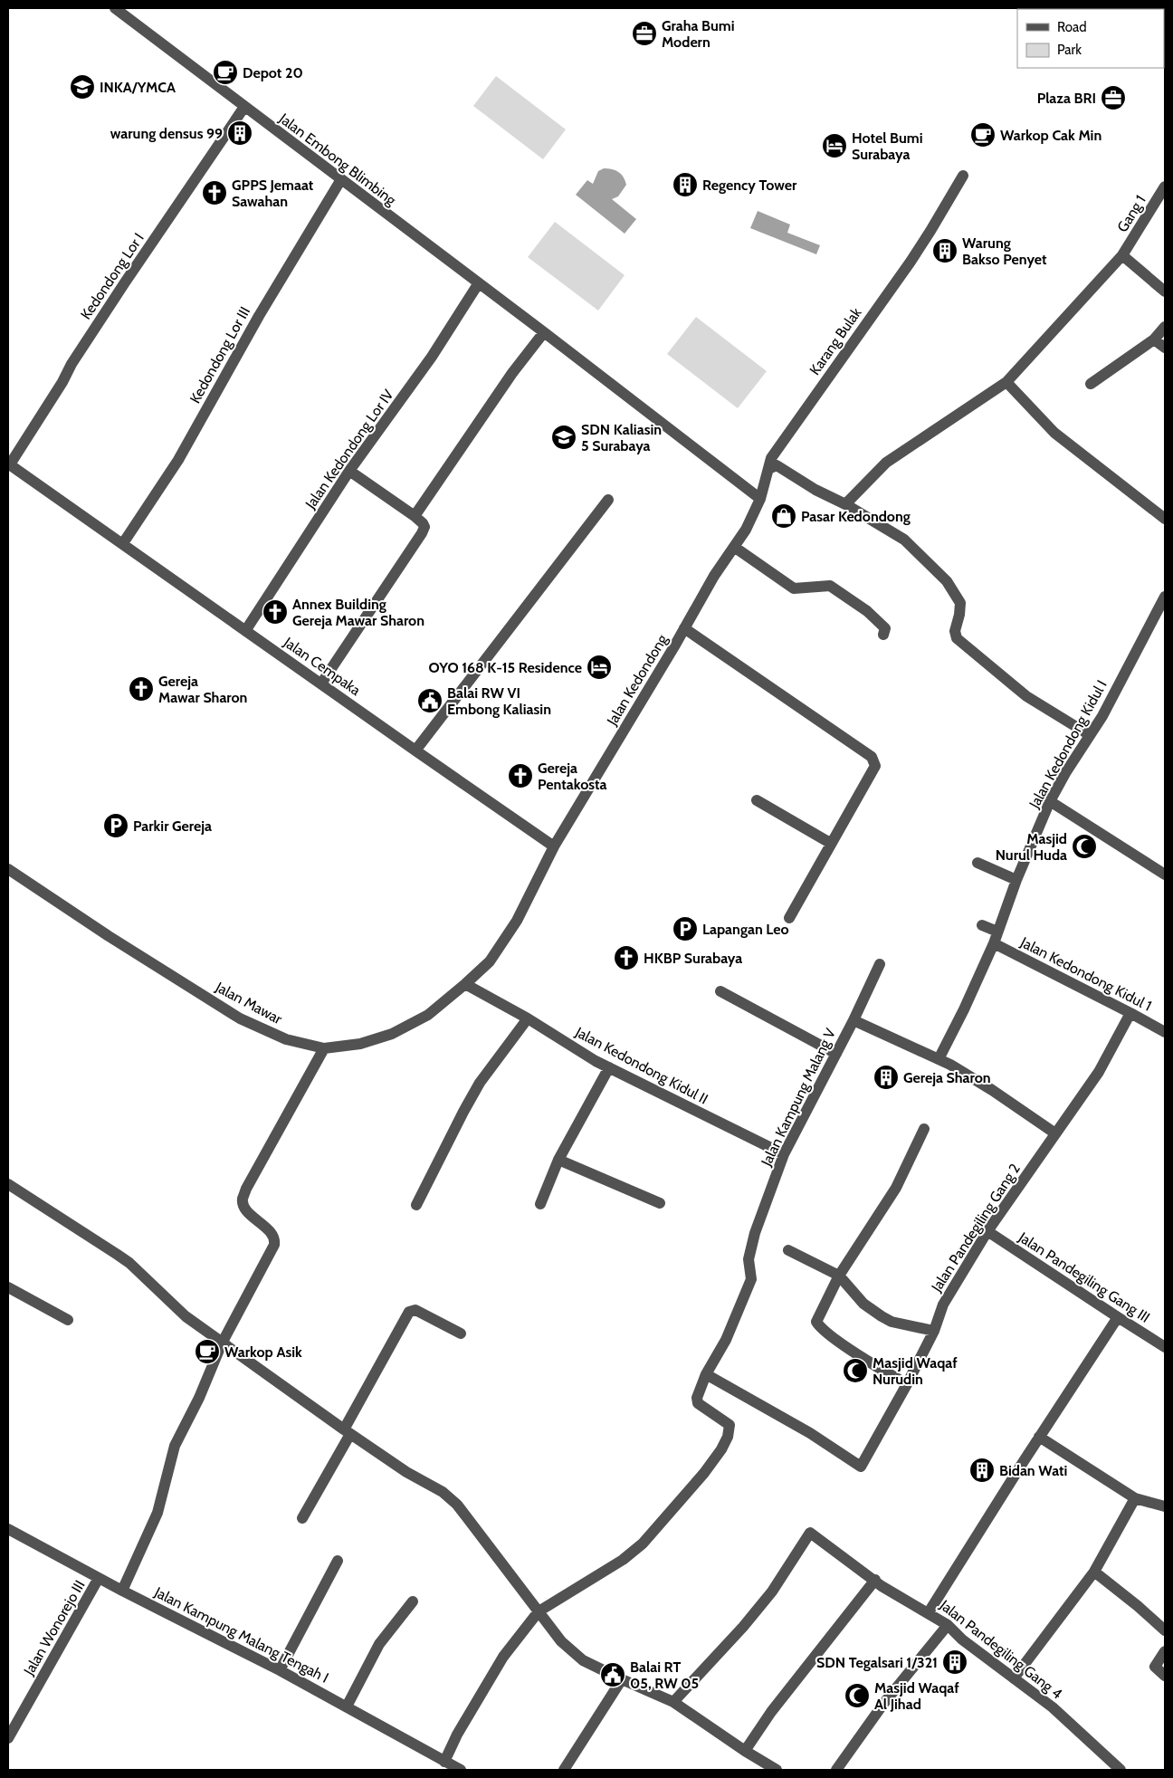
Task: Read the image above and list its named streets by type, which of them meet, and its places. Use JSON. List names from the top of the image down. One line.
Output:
{"streets":{"street":["Jalan Embong Blimbing","Gang 1","Kedondong Lor I","Karang Bulak","Kedondong Lor III","Jalan Kedondong Lor IV","Jalan Cempaka","Jalan Kedondong","Jalan Kedondong Kidul I","Jalan Kedondong Kidul 1","Jalan Mawar","Jalan Kedondong Kidul II","Jalan Kampung Malang V","Jalan Pandegiling Gang 2","Jalan Pandegiling Gang III","Jalan Wonorejo III","Jalan Kampung Malang Tengah I","Jalan Pandegiling Gang 4"]},"crossings":[["Jalan Embong Blimbing","Kedondong Lor I"],["Jalan Embong Blimbing","Karang Bulak"],["Jalan Embong Blimbing","Kedondong Lor III"],["Jalan Embong Blimbing","Jalan Kedondong Lor IV"],["Kedondong Lor I","Jalan Cempaka"],["Karang Bulak","Jalan Kedondong"],["Kedondong Lor III","Jalan Cempaka"],["Jalan Kedondong Lor IV","Jalan Cempaka"],["Jalan Cempaka","Jalan Kedondong"],["Jalan Cempaka","Jalan Mawar"],["Jalan Kedondong","Jalan Mawar"],["Jalan Kedondong Kidul I","Jalan Kedondong Kidul 1"],["Jalan Kedondong Kidul I","Jalan Kampung Malang V"],["Jalan Kedondong Kidul 1","Jalan Pandegiling Gang 2"],["Jalan Mawar","Jalan Kedondong Kidul II"],["Jalan Kedondong Kidul II","Jalan Kampung Malang V"],["Jalan Kampung Malang V","Jalan Pandegiling Gang 2"],["Jalan Kampung Malang V","Jalan Kampung Malang Tengah I"],["Jalan Pandegiling Gang 2","Jalan Pandegiling Gang III"],["Jalan Wonorejo III","Jalan Kampung Malang Tengah I"]],"places":{"office":["Graha Bumi Modern","Plaza BRI"],"cafe":["Depot 20","Warkop Cak Min","Warkop Asik"],"school or university":["INKA/YMCA","SDN Kaliasin 5 Surabaya"],"building":["warung densus 99","Regency Tower","Warung Bakso Penyet","Gereja Sharon","Bidan Wati","SDN Tegalsari 1/321"],"hotel":["Hotel Bumi Surabaya","OYO 168 K-15 Residence"],"church":["GPPS Jemaat Sawahan","Annex Building Gereja Mawar Sharon","Gereja Mawar Sharon","Gereja Pentakosta","HKBP Surabaya"],"shop":["Pasar Kedondong"],"public building":["Balai RW VI Embong Kaliasin","Balai RT 05, RW 05"],"parking":["Parkir Gereja","Lapangan Leo"],"mosque":["Masjid Nurul Huda","Masjid Waqaf Nurudin","Masjid Waqaf Al Jihad"]},"legend":["Road","Park"]}
